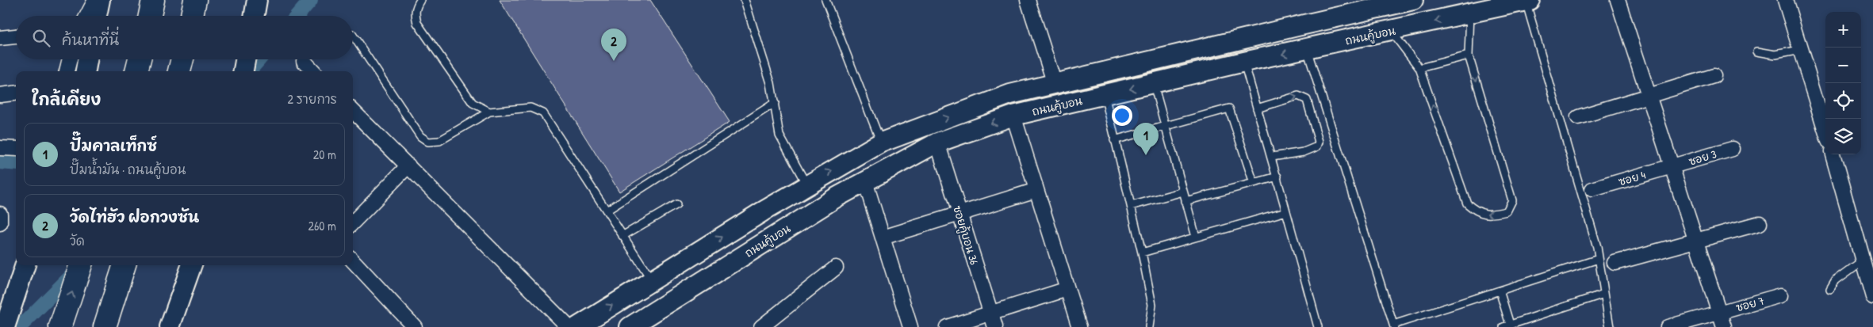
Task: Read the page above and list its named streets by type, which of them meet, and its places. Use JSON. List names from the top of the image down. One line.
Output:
{"streets":{"main road":["ถนนคู้บอน"],"street":["ซอย 3","ซอย 4","ซอยคู้บอน 36","ซอย 7"]},"crossings":[["ถนนคู้บอน","ซอยคู้บอน 36"],["ซอย 3","ซอย 4"]],"page":{"map_buttons":["+","−"],"search":"ค้นหาที่นี่","pins":["2","1"],"heading":["ใกล้เคียง","2 รายการ"],"list":[{"mark":"1","name":"ปั๊มคาลเท็กซ์","note":"ปั๊มน้ำมัน · ถนนคู้บอน","value":"20 m"},{"mark":"2","name":"วัดไท่ฮัว ฝอกวงซัน","note":"วัด","value":"260 m"}]}}
